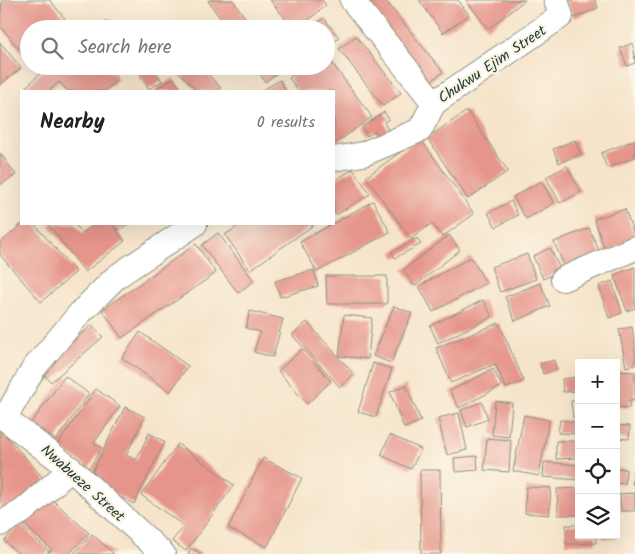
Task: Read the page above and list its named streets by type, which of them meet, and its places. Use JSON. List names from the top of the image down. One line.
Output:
{"streets":{"street":["Chukwu Ejim Street","Nwabueze Street"]},"page":{"search":"Search here","heading":["Nearby","0 results"],"map_buttons":["+","−"]}}
